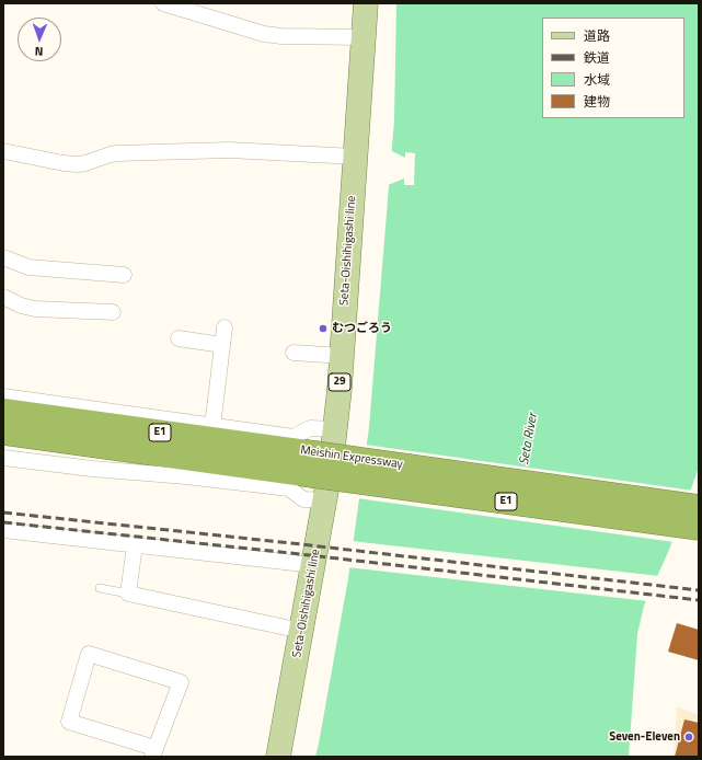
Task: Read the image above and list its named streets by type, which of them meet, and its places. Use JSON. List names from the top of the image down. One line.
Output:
{"streets":{"highway":["E1","Meishin Expressway"],"main road":["Seta-Oishihigashi line","29"]},"water":["Seta River"],"places":["むつごろう","Seven-Eleven"],"legend":["道路","鉄道","水域","建物"],"north":"bottom"}
